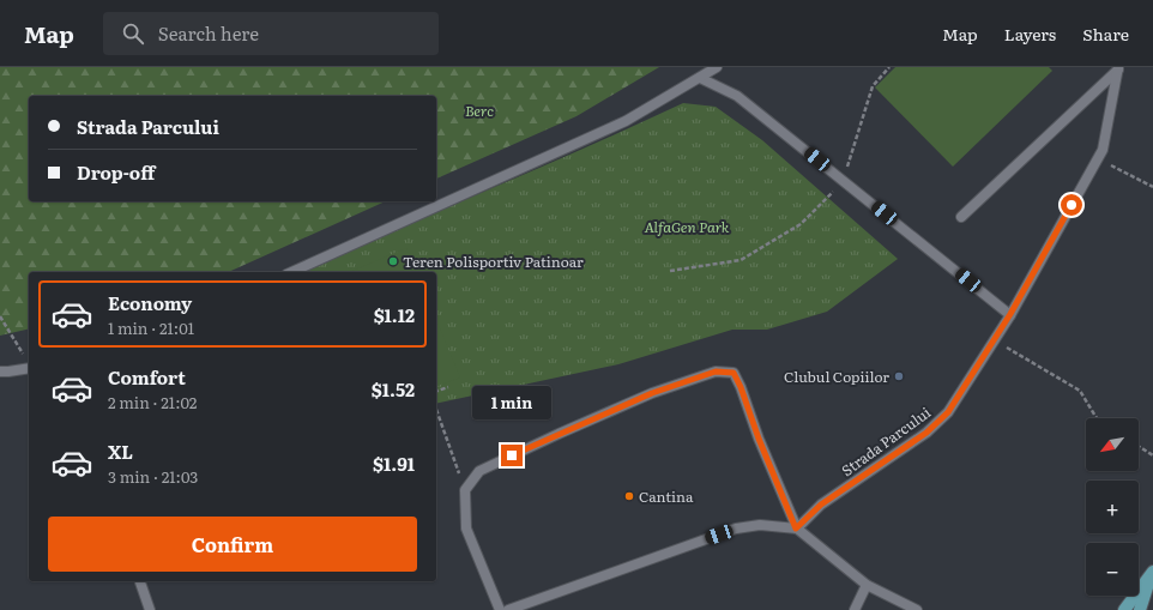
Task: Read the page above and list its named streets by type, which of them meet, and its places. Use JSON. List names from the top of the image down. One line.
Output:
{"streets":{"street":["Strada Parcului"]},"parks":["Berc","AlfaGen Park"],"places":["Teren Polisportiv Patinoar","Clubul Copiilor","Cantina"],"north":"bottom left","page":{"header":"Map","search":"Search here","nav":["Map","Layers","Share"],"banner":["Strada Parcului","Drop-off"],"list":[{"name":"Economy","note":"1 min · 21:01","value":"$1.12"},{"name":"Comfort","note":"2 min · 21:02","value":"$1.52"},{"name":"XL","note":"3 min · 21:03","value":"$1.91"}],"bubble":"1 min","map_buttons":["+","−"],"buttons":"Confirm"}}
